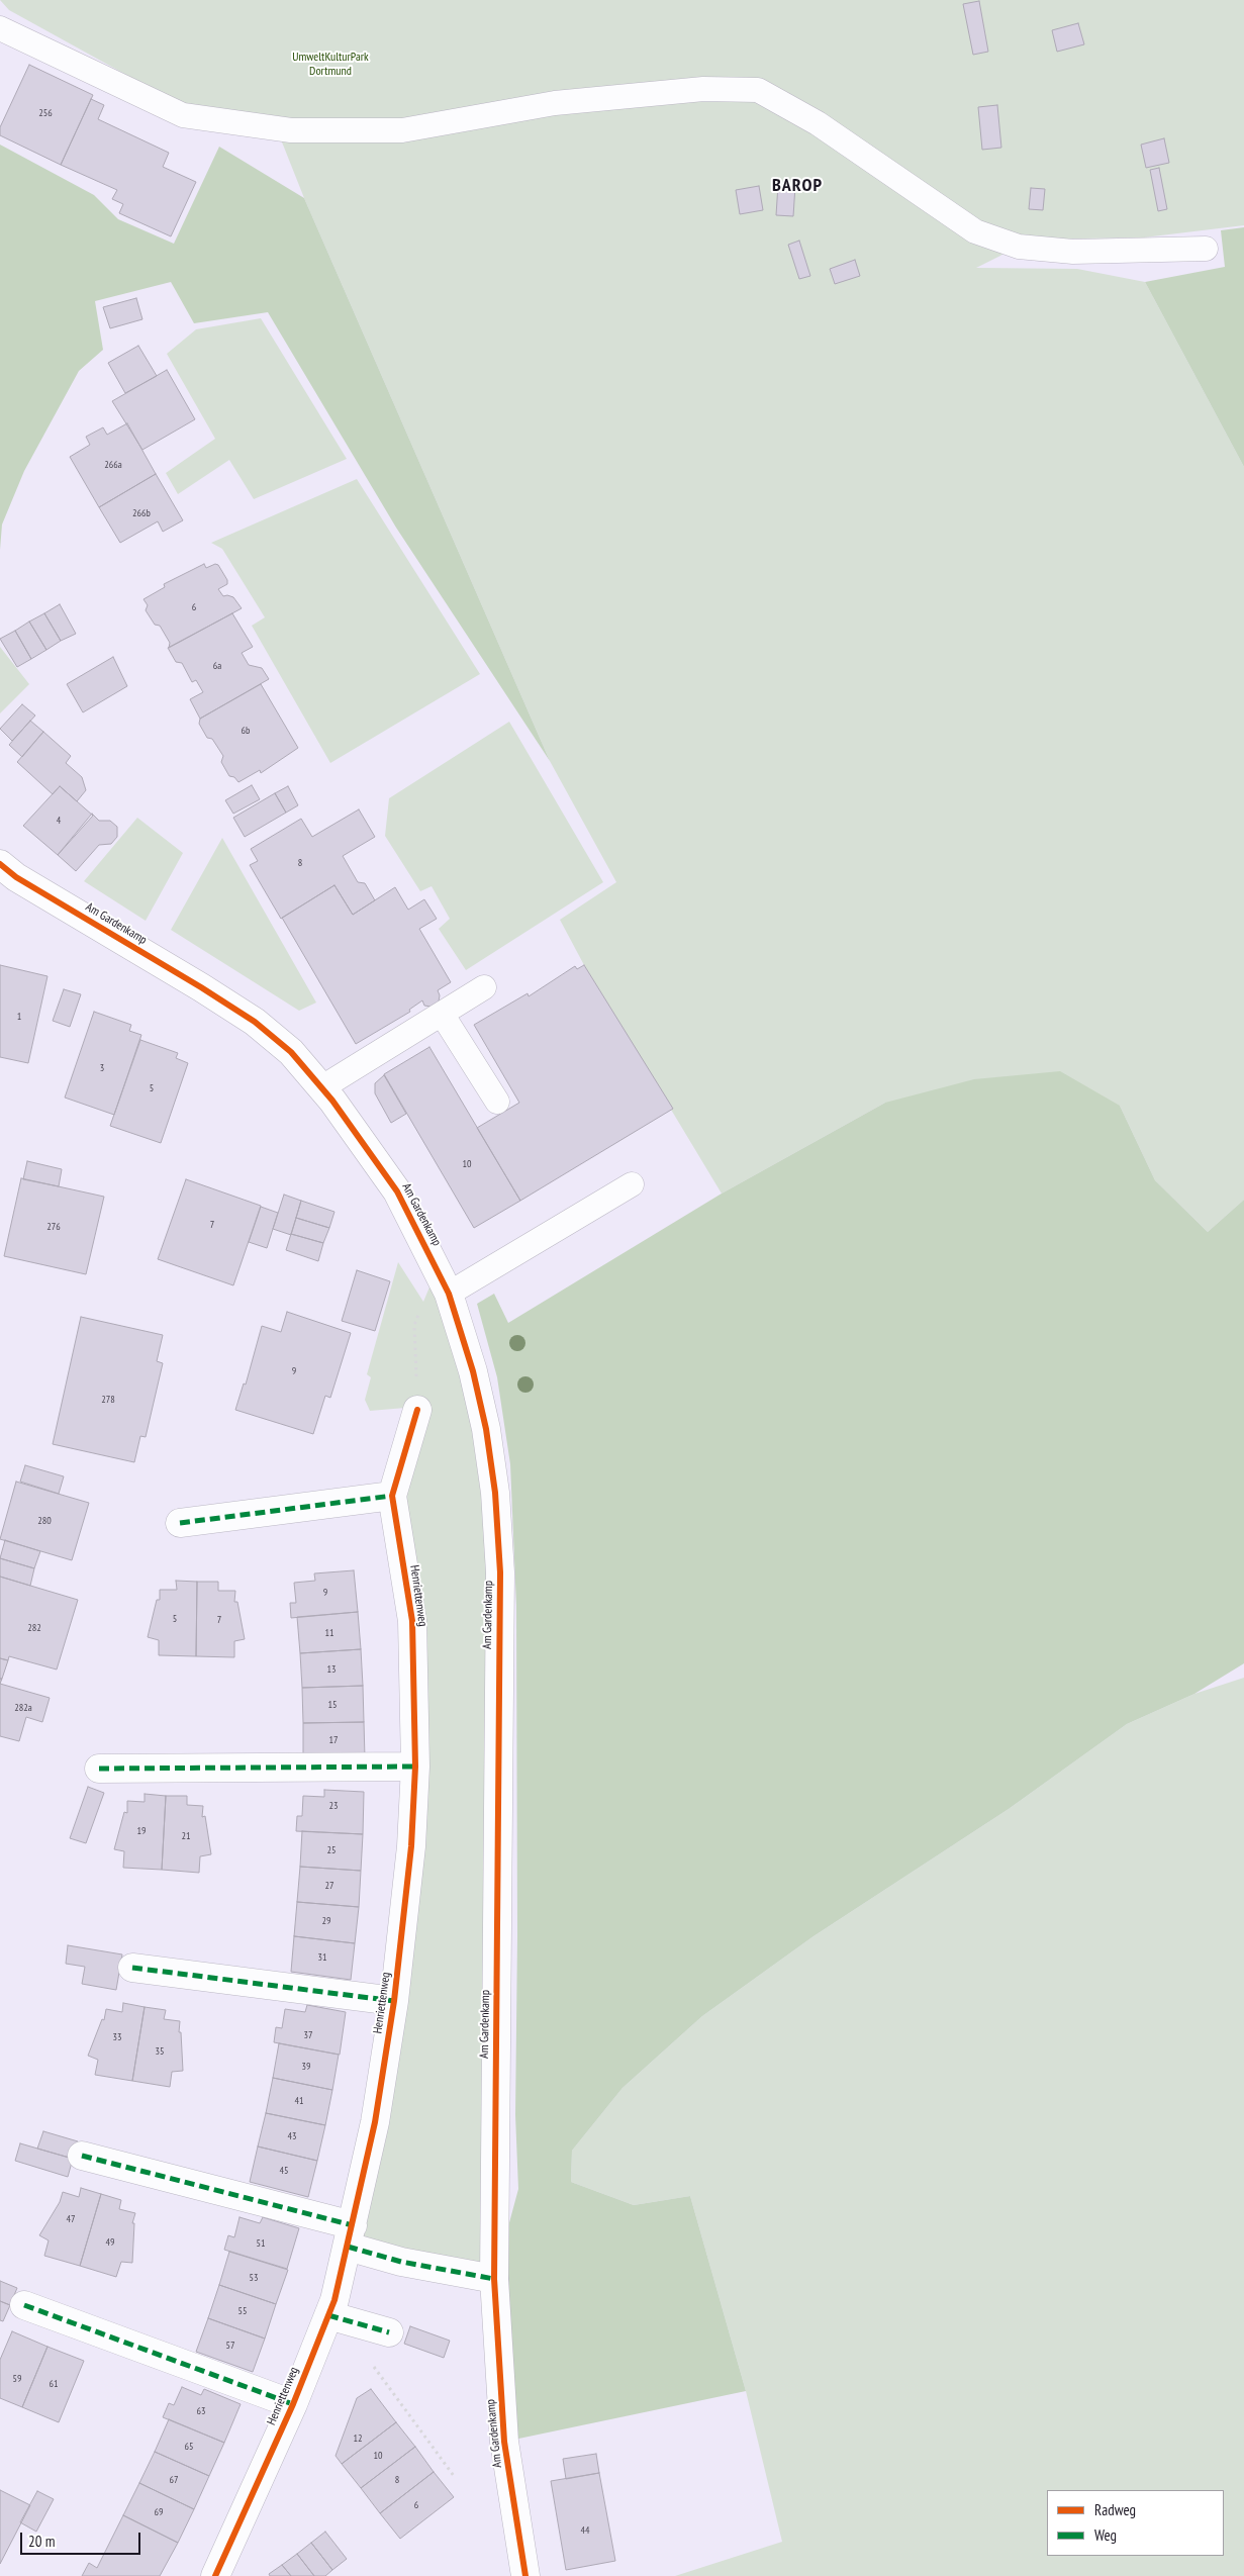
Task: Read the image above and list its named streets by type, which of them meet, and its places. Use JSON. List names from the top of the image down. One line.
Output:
{"streets":{"street":["Am Gardenkamp","Henriettenweg"]},"districts":["BAROP"],"parks":["UmweltKulturPark Dortmund"],"house_numbers":["256","266a","266b","6","6a","6b","4","8","1","3","5","10","7","276","9","278","280","9","5","7","282","11","13","15","282a","17","23","19","21","25","27","29","31","37","33","35","39","41","43","45","47","49","51","53","55","57","59","61","63","12","65","10","67","8","6","69","44"],"legend":["Radweg","Weg"],"scale_bar":"20 m"}
